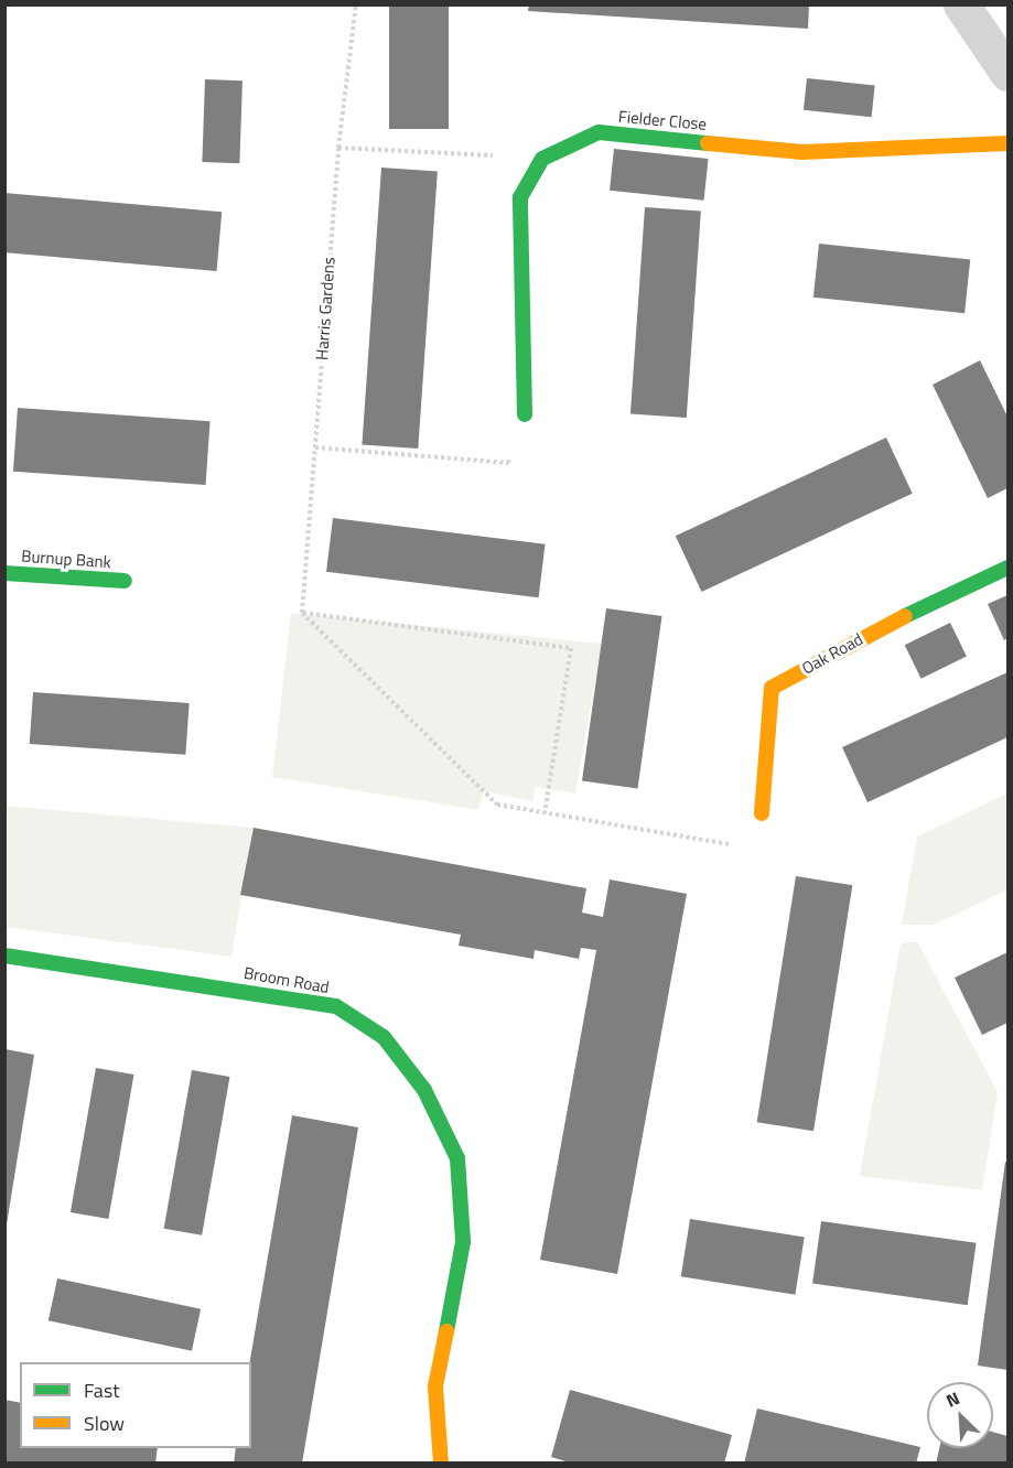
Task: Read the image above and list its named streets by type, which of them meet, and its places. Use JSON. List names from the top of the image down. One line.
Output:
{"streets":{"street":["Fielder Close","Burnup Bank","Oak Road","Broom Road"],"path":["Harris Gardens"]},"legend":["Fast","Slow"],"north":"top left"}
